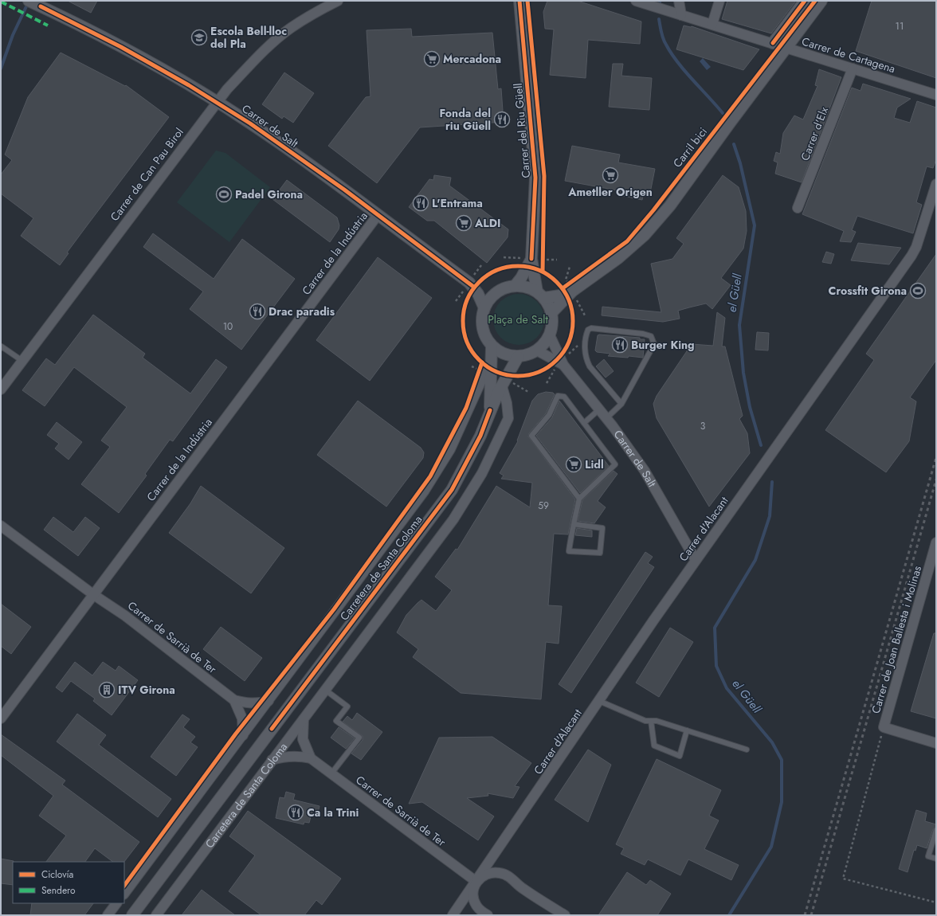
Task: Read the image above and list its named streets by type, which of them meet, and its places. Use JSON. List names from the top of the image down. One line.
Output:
{"streets":{"street":["Carrer de Cartagena","Carrer de Salt","Carrer del Riu Güell","Carrer d'Elx","Carrer de Can Pau Birol","Carrer de la Indústria","Carrer d'Alacant","Carretera de Santa Coloma","Carrer de Sarrià de Ter","Carrer de Joan Ballesta i Molinas"],"cycle path":["Carril bici"]},"crossings":[["Carrer de Cartagena","Carrer d'Elx"],["Carrer de Salt","Carrer del Riu Güell"],["Carrer de Salt","Carrer de Can Pau Birol"],["Carrer de Salt","Carrer de la Indústria"],["Carrer de Salt","Carrer d'Alacant"],["Carrer de Salt","Carretera de Santa Coloma"],["Carrer del Riu Güell","Carretera de Santa Coloma"],["Carrer de la Indústria","Carrer de Sarrià de Ter"],["Carrer d'Alacant","Carrer de Sarrià de Ter"],["Carretera de Santa Coloma","Carrer de Sarrià de Ter"]],"water":["el Güell"],"parks":["Plaça de Salt"],"places":{"school or university":["Escola Bell-lloc del Pla"],"supermarket":["Mercadona","Ametller Origen","ALDI","Lidl"],"restaurant":["Fonda del riu Güell","L'Entrama","Drac paradis","Burger King","Ca la Trini"],"sports":["Padel Girona","Crossfit Girona"],"building":["ITV Girona"]},"house_numbers":["11","10","3","59"],"legend":["Ciclovía","Sendero"]}
